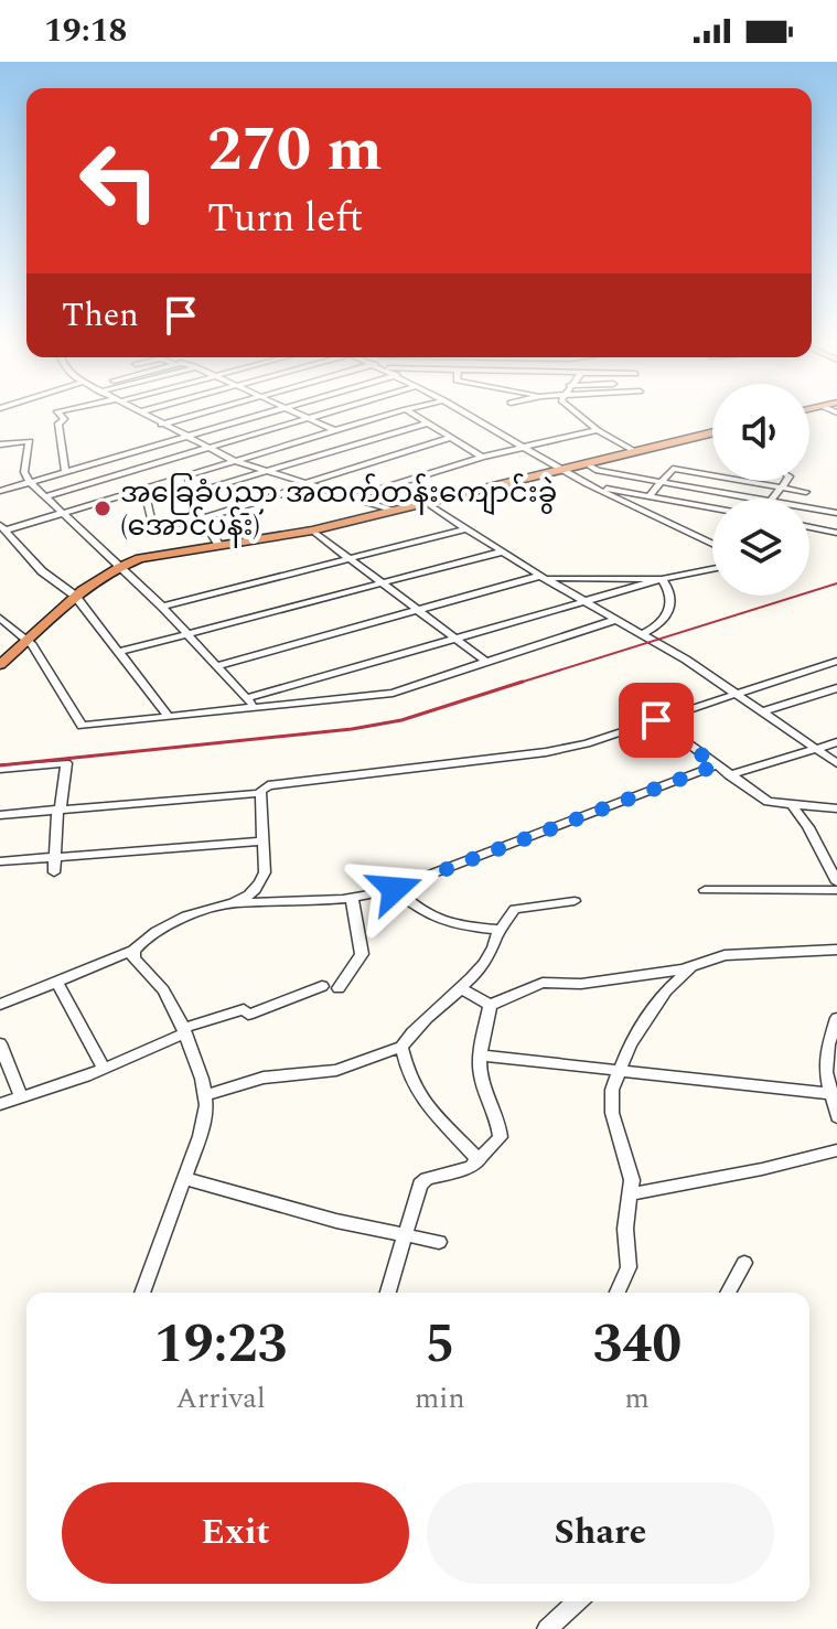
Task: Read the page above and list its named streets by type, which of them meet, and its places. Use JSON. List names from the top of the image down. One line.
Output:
{"places":["အခြေခံပညာ အထက်တန်းကျောင်းခွဲ (အောင်ပန်း)"],"page":{"status":"19:18","turn":["270 m","Turn left"],"then":"Then","eta":["19:23","Arrival","5","min","340","m"],"buttons":["Exit","Share"]}}
